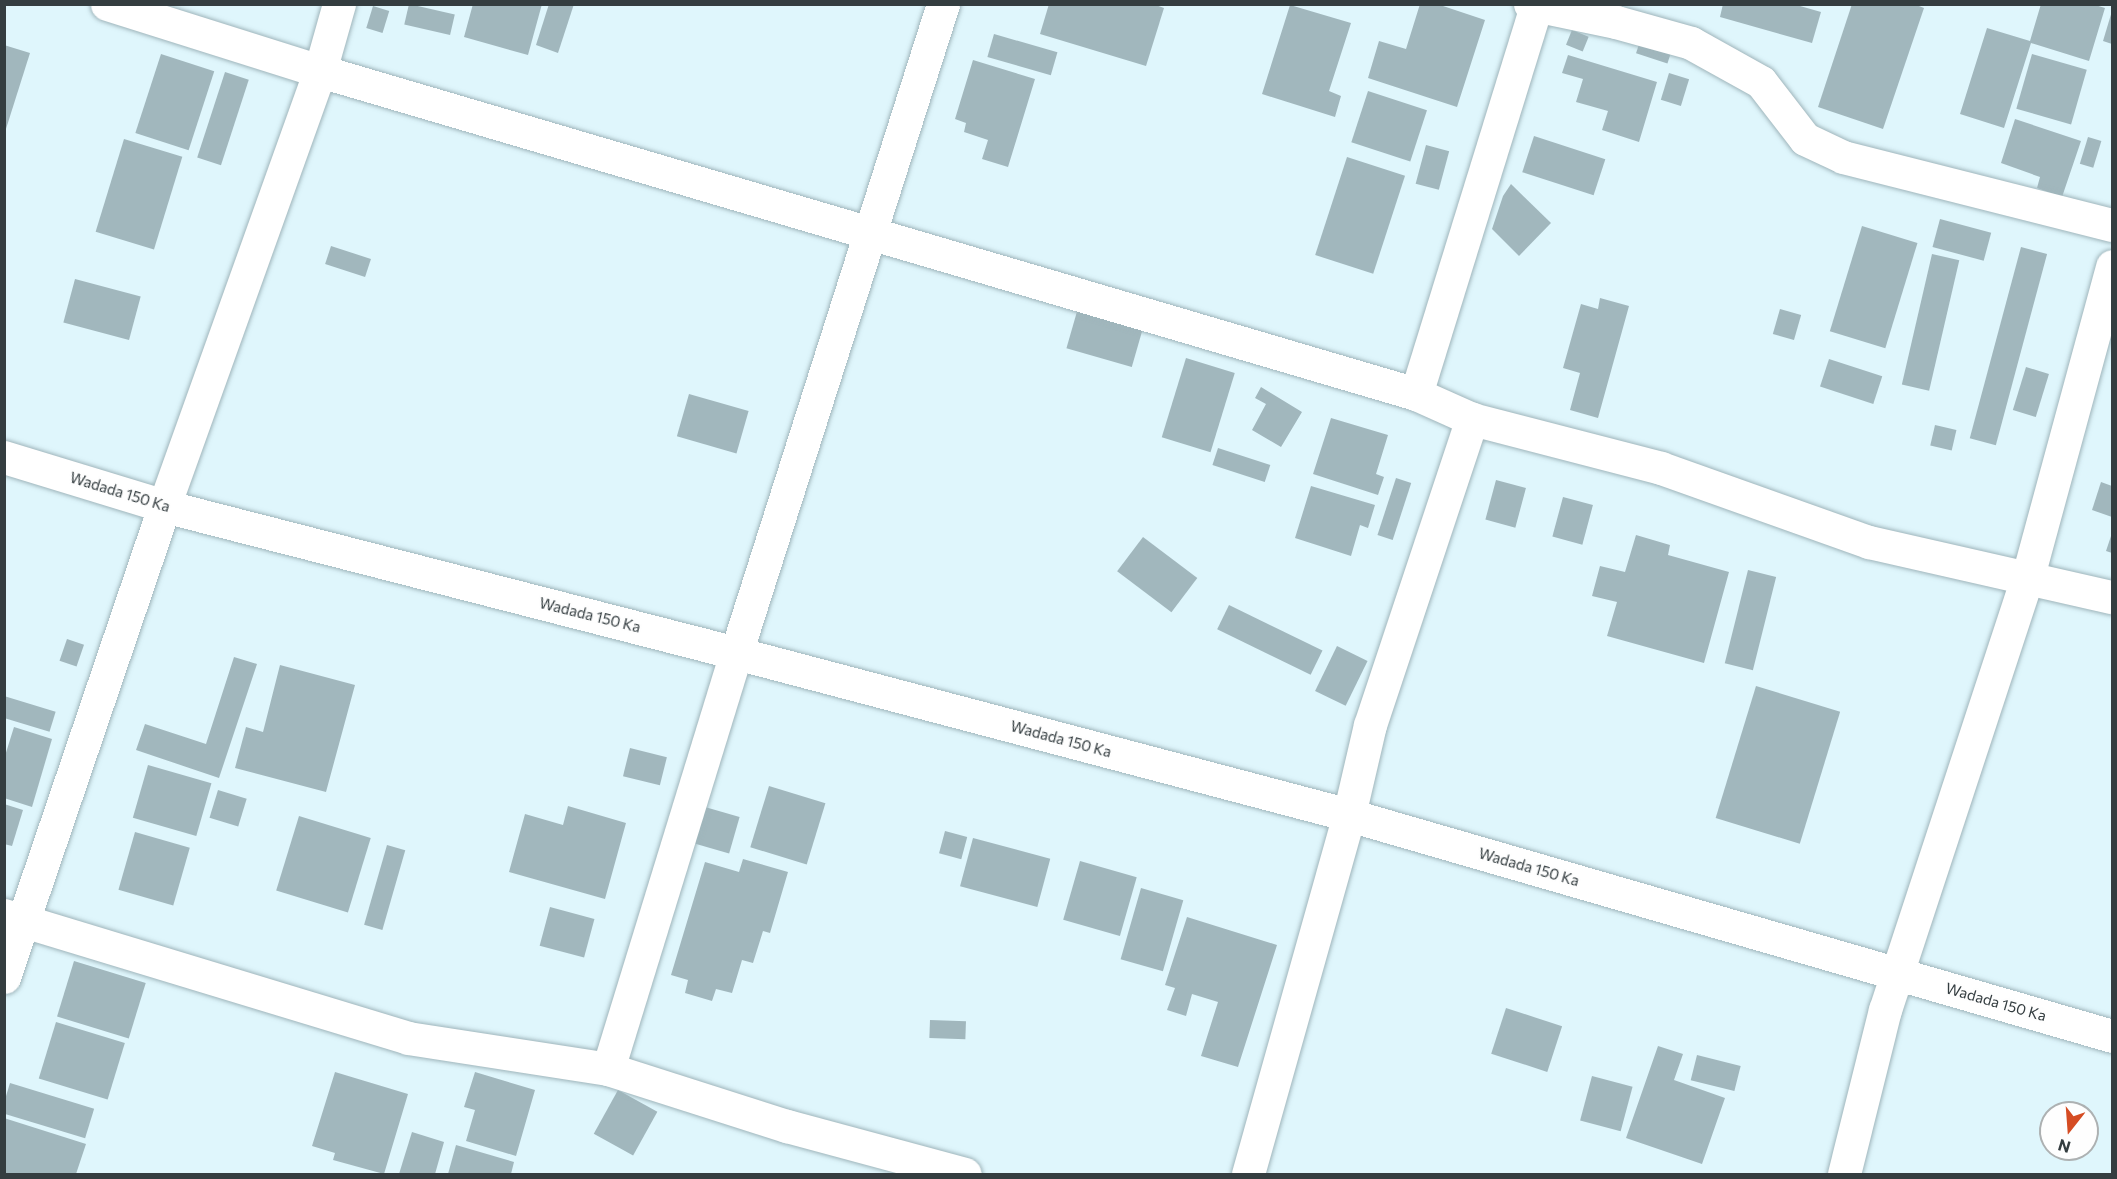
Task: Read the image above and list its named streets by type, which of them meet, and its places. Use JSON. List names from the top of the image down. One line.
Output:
{"streets":{"street":["Wadada 150 Ka"]},"north":"bottom"}
